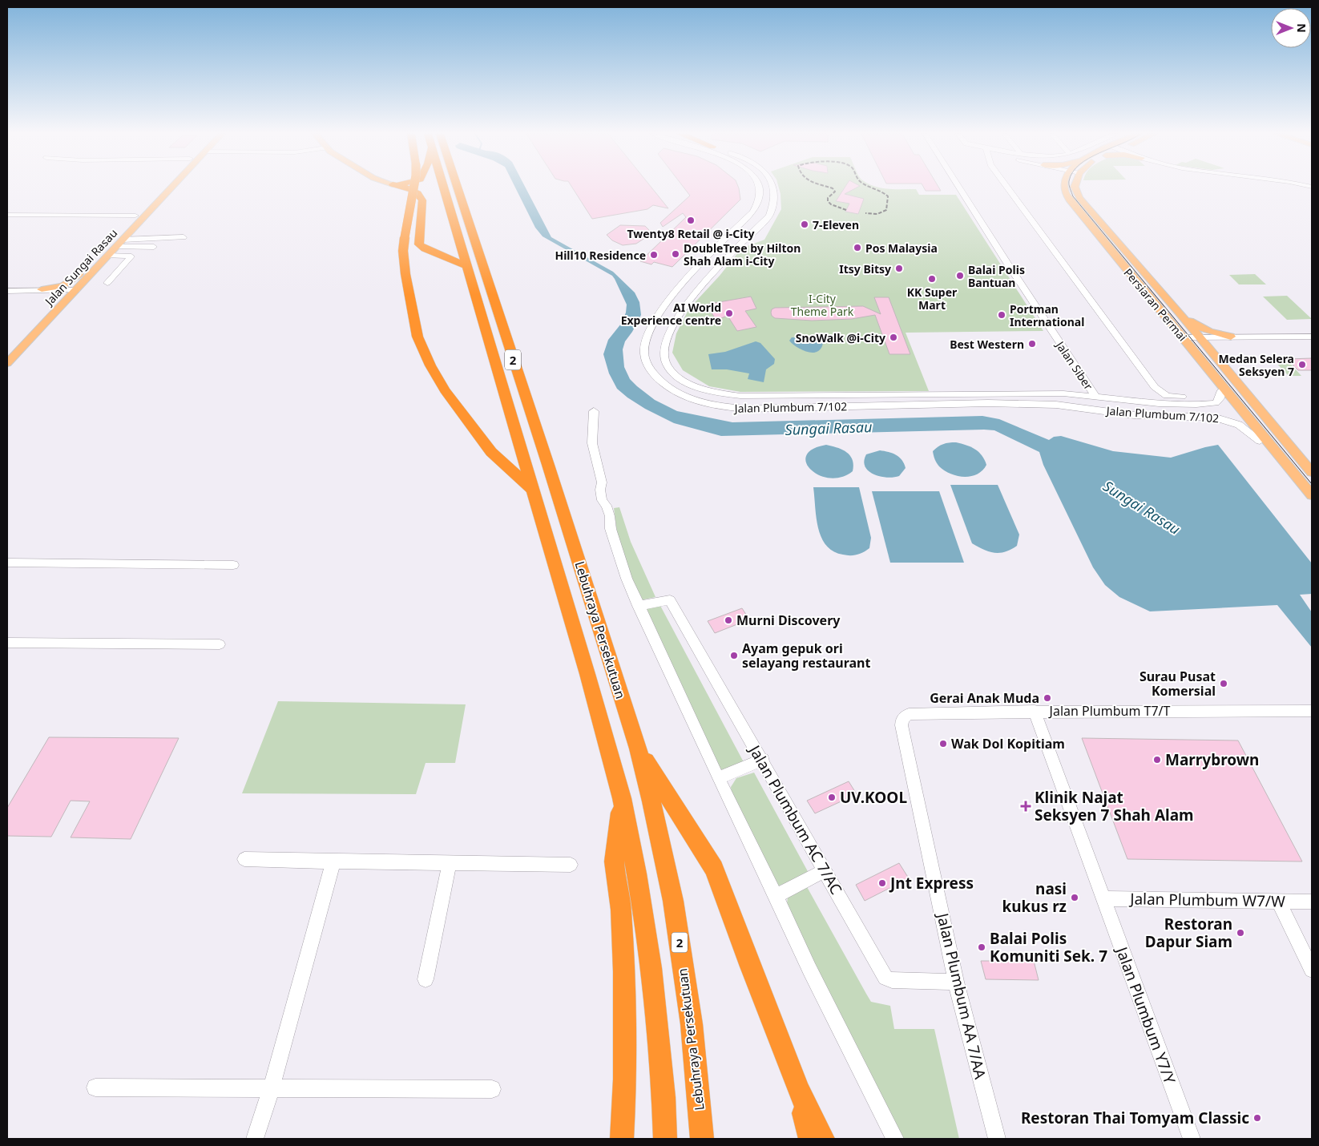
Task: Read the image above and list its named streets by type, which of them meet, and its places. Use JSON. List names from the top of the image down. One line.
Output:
{"streets":{"highway":["2","Lebuhraya Persekutuan"],"main road":["Jalan Sungai Rasau","Persiaran Permai"],"street":["Jalan Siber","Jalan Plumbum 7/102","Jalan Plumbum T7/T","Jalan Plumbum AC 7/AC","Jalan Plumbum W7/W","Jalan Plumbum AA 7/AA","Jalan Plumbum Y7/Y"]},"crossings":[["Persiaran Permai","Jalan Plumbum 7/102"],["Jalan Siber","Jalan Plumbum 7/102"],["Jalan Plumbum T7/T","Jalan Plumbum AA 7/AA"],["Jalan Plumbum T7/T","Jalan Plumbum Y7/Y"],["Jalan Plumbum AC 7/AC","Jalan Plumbum AA 7/AA"],["Jalan Plumbum W7/W","Jalan Plumbum Y7/Y"]],"water":["Sungai Rasau"],"parks":["I-City Theme Park"],"places":{"other":["Twenty8 Retail @ i-City","7-Eleven","Pos Malaysia","DoubleTree by Hilton Shah Alam i-City","Hill10 Residence","Itsy Bitsy","Balai Polis Bantuan","KK Super Mart","AI World Experience centre","Portman International","SnoWalk @i-City","Best Western","Medan Selera Seksyen 7","Murni Discovery","Ayam gepuk ori selayang restaurant","Surau Pusat Komersial","Gerai Anak Muda","Wak Dol Kopitiam","Marrybrown","UV.KOOL","Jnt Express","nasi kukus rz","Restoran Dapur Siam","Balai Polis Komuniti Sek. 7","Restoran Thai Tomyam Classic"],"health":["Klinik Najat Seksyen 7 Shah Alam"]},"north":"right"}
